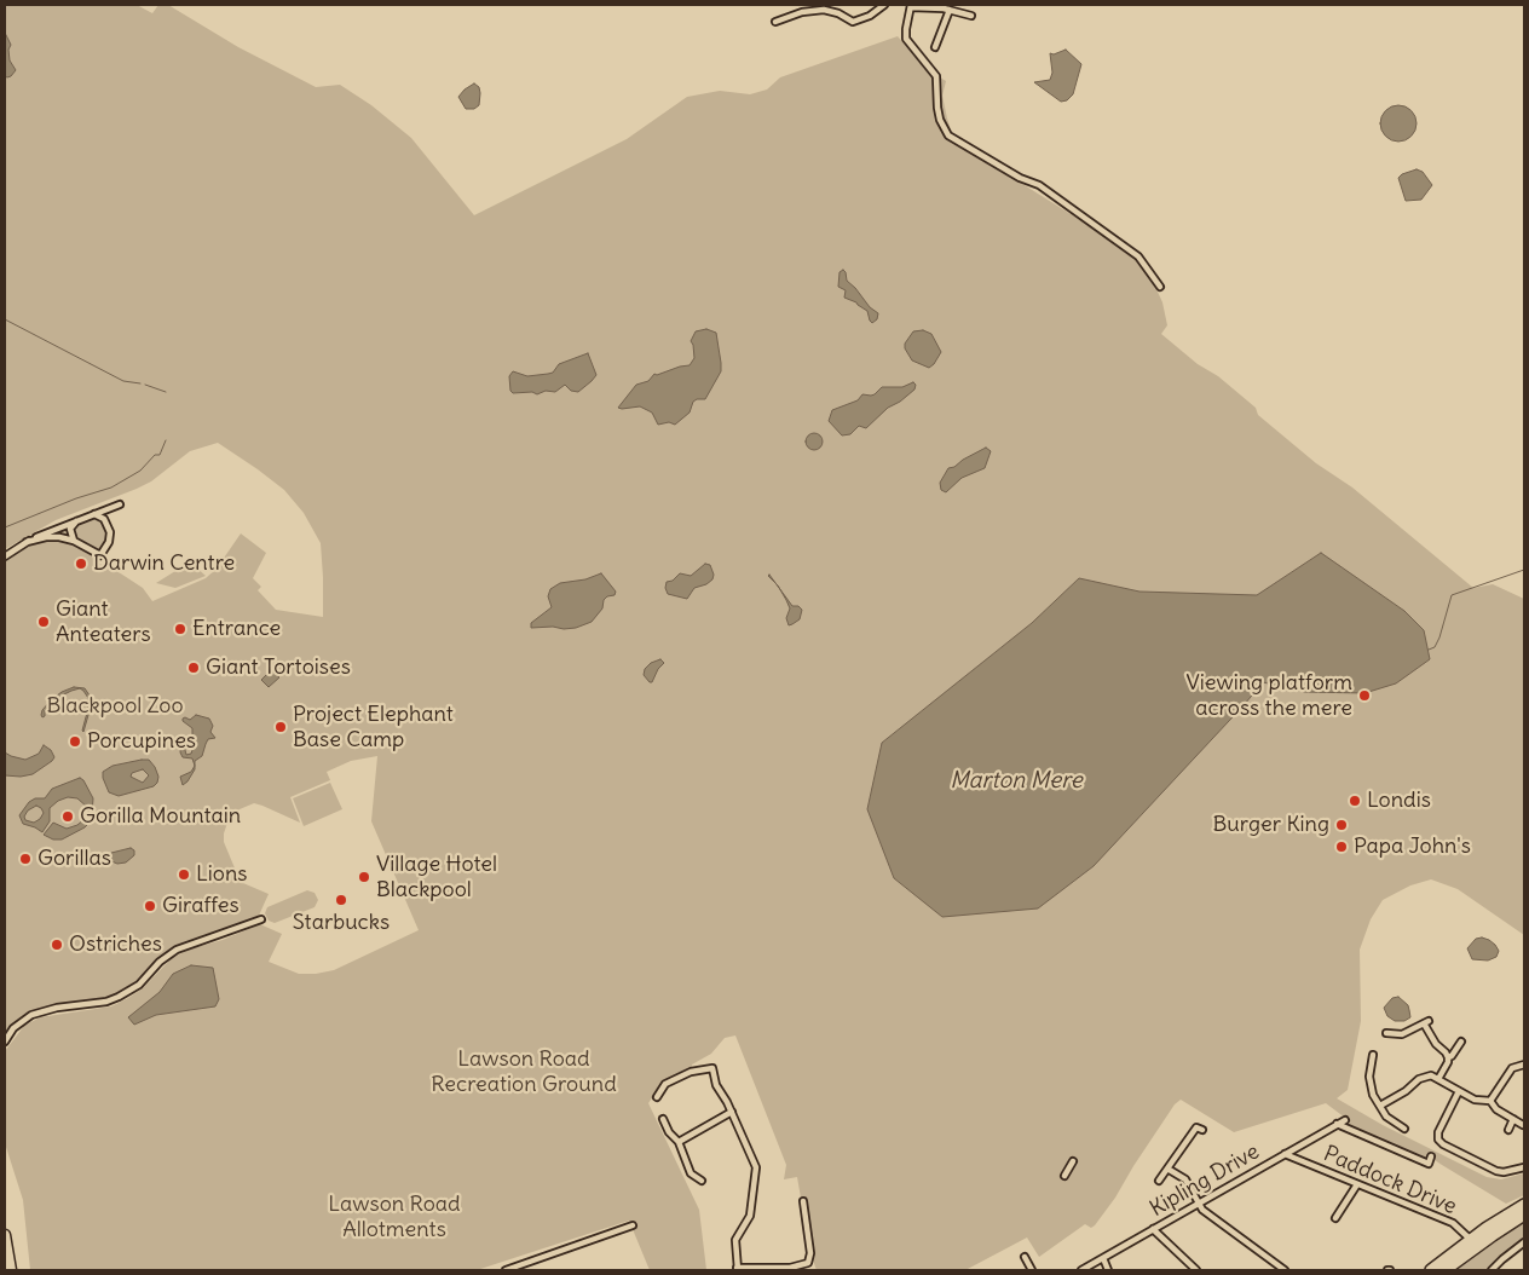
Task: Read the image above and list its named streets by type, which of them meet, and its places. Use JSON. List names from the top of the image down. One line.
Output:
{"streets":{"street":["Kipling Drive","Paddock Drive"]},"crossings":[["Kipling Drive","Paddock Drive"]],"water":["Marton Mere"],"parks":["Blackpool Zoo","Lawson Road Recreation Ground","Lawson Road Allotments"],"places":["Darwin Centre","Giant Anteaters","Entrance","Giant Tortoises","Viewing platform across the mere","Project Elephant Base Camp","Porcupines","Londis","Gorilla Mountain","Burger King","Papa John's","Gorillas","Lions","Village Hotel Blackpool","Starbucks","Giraffes","Ostriches"]}
